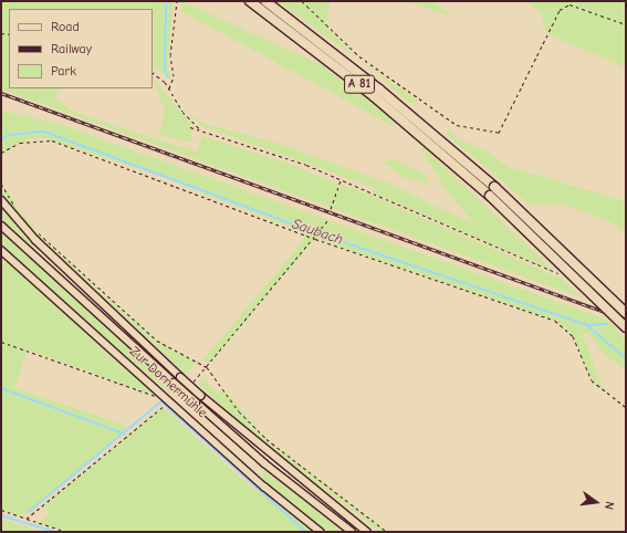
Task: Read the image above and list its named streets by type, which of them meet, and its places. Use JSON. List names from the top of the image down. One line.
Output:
{"streets":{"highway":["A 81"],"street":["Zur Dornermühle"]},"water":["Saubach"],"legend":["Road","Railway","Park"],"north":"right"}
